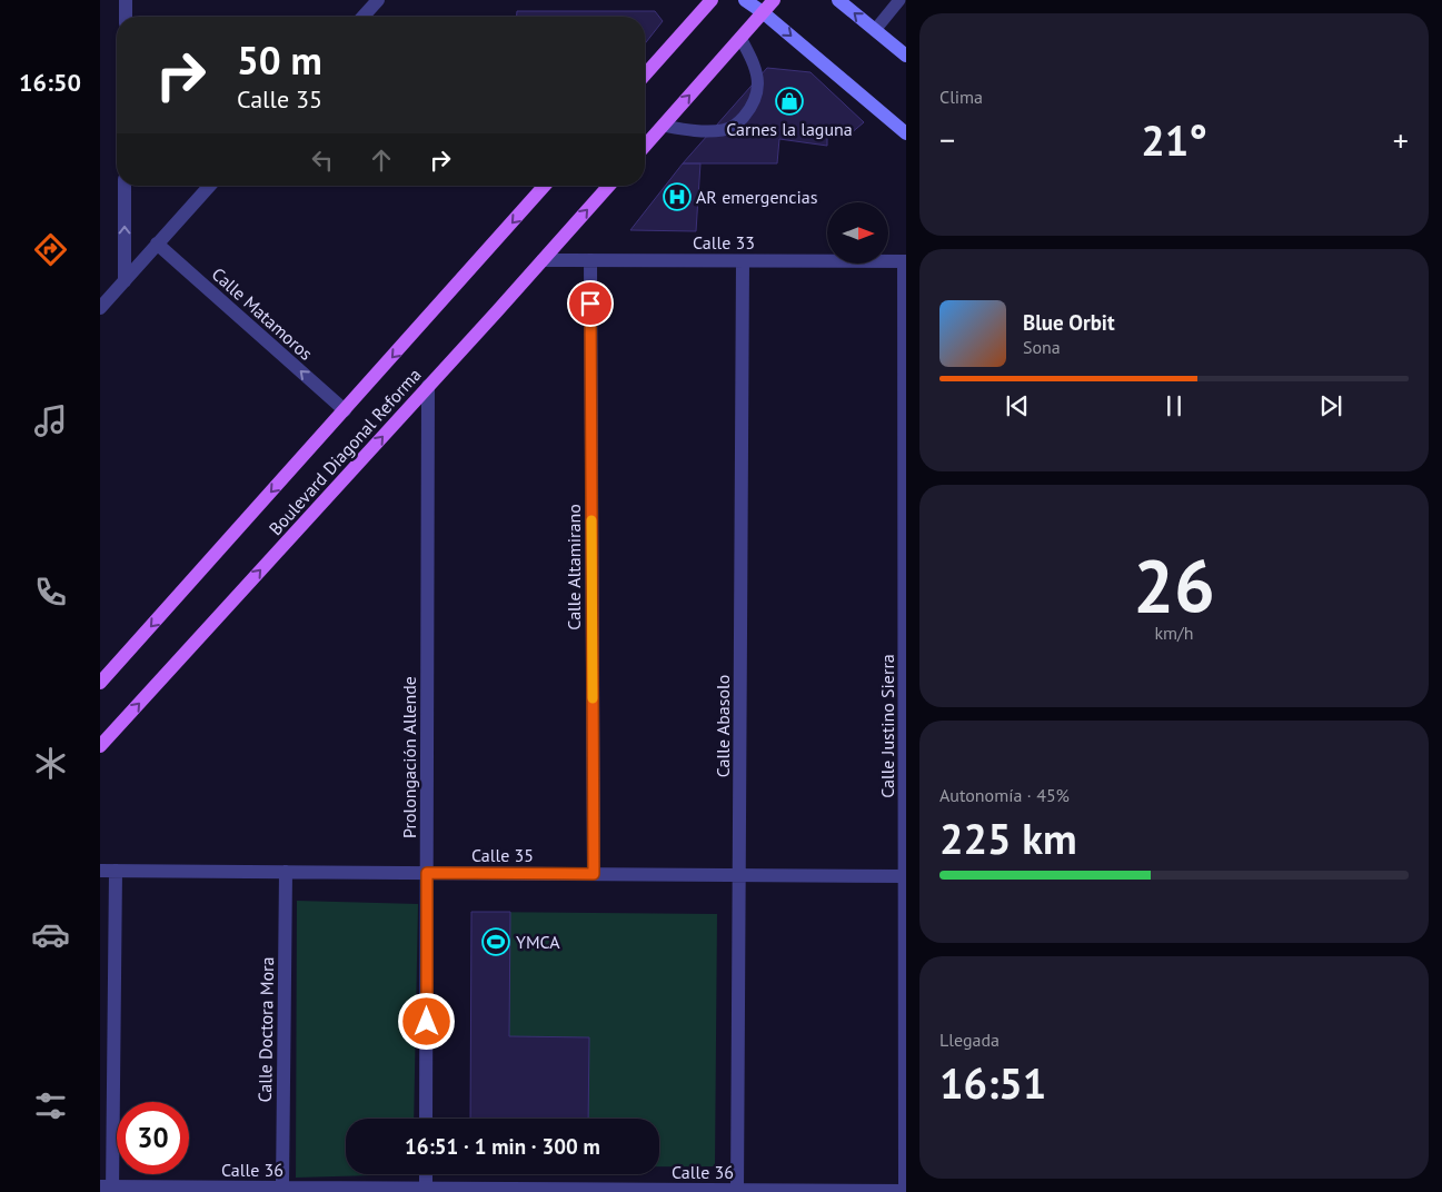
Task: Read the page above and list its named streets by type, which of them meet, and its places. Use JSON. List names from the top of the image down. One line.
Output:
{"streets":{"main road":["Boulevard Diagonal Reforma"],"street":["Calle 33","Calle Matamoros","Calle Altamirano","Calle Abasolo","Calle Justino Sierra","Prolongación Allende","Calle 35","Calle Doctora Mora","Calle 36"]},"crossings":[["Calle 33","Boulevard Diagonal Reforma"],["Calle 33","Calle Altamirano"],["Calle 33","Calle Abasolo"],["Calle 33","Calle Justino Sierra"],["Calle Matamoros","Boulevard Diagonal Reforma"],["Boulevard Diagonal Reforma","Prolongación Allende"],["Calle Altamirano","Calle 35"],["Calle Abasolo","Calle 35"],["Calle Abasolo","Calle 36"],["Calle Justino Sierra","Calle 35"],["Calle Justino Sierra","Calle 36"],["Prolongación Allende","Calle 35"],["Calle 35","Calle Doctora Mora"],["Calle Doctora Mora","Calle 36"]],"one_way":["Calle Matamoros"],"places":{"shop":["Carnes la laguna"],"hospital":["AR emergencias"],"sports":["YMCA"]},"north":"right","page":{"tabs":"16:50","tile":["Clima",["26","km/h"],["Autonomía · 45%","225 km"],["Llegada","16:51"]],"turn":["50 m","Calle 35"],"heat":["−","21°","+"],"song":["Blue Orbit","Sona"],"limit":"30","trip":"16:51 · 1 min · 300 m"}}
